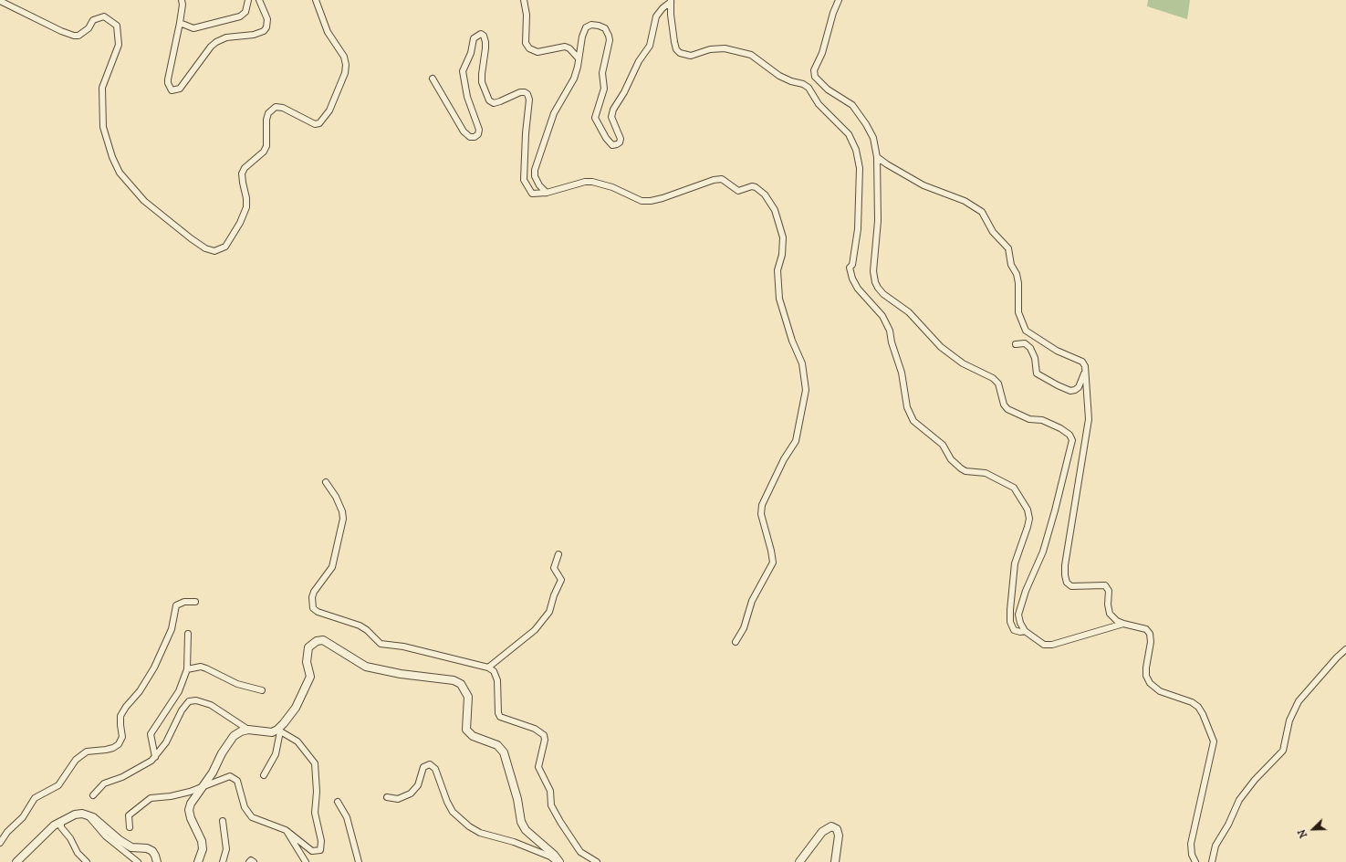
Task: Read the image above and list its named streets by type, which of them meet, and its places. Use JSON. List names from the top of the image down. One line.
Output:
{"north":"bottom left"}
